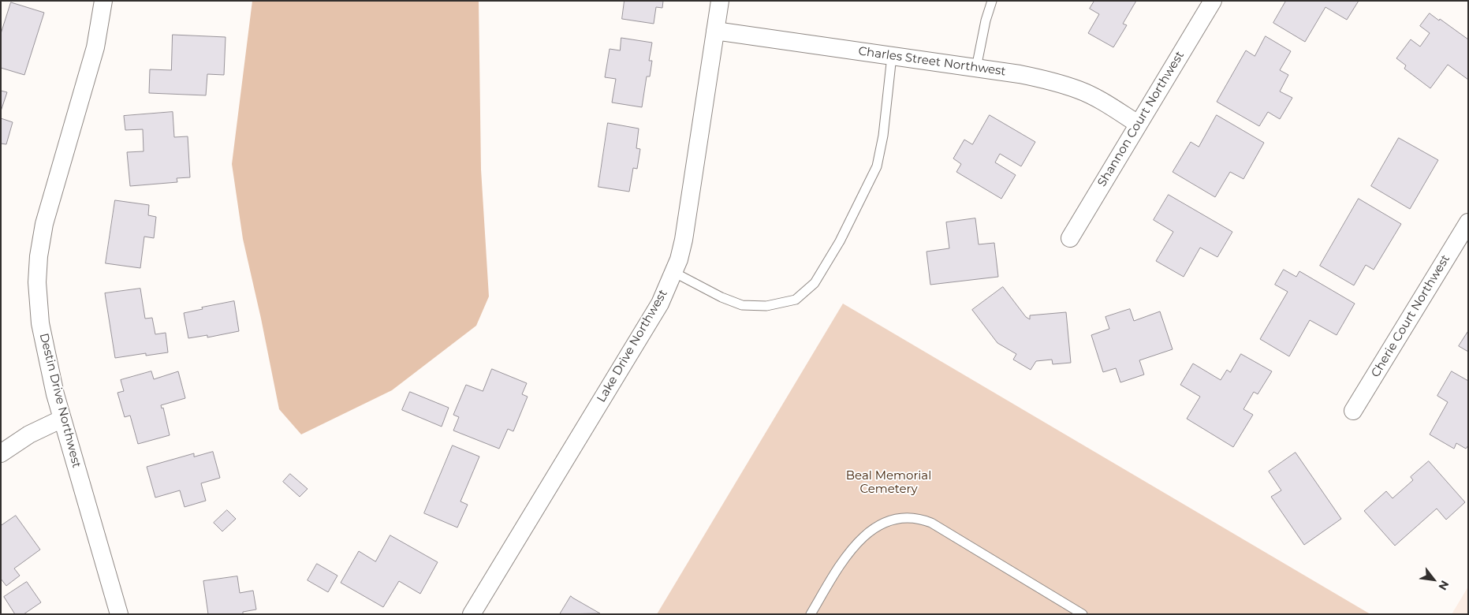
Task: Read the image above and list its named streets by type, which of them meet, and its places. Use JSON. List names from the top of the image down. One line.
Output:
{"streets":{"street":["Charles Street Northwest","Shannon Court Northwest","Cherie Court Northwest","Lake Drive Northwest","Destin Drive Northwest"]},"crossings":[["Charles Street Northwest","Shannon Court Northwest"],["Charles Street Northwest","Lake Drive Northwest"]],"parks":["Beal Memorial Cemetery"],"north":"bottom right"}
